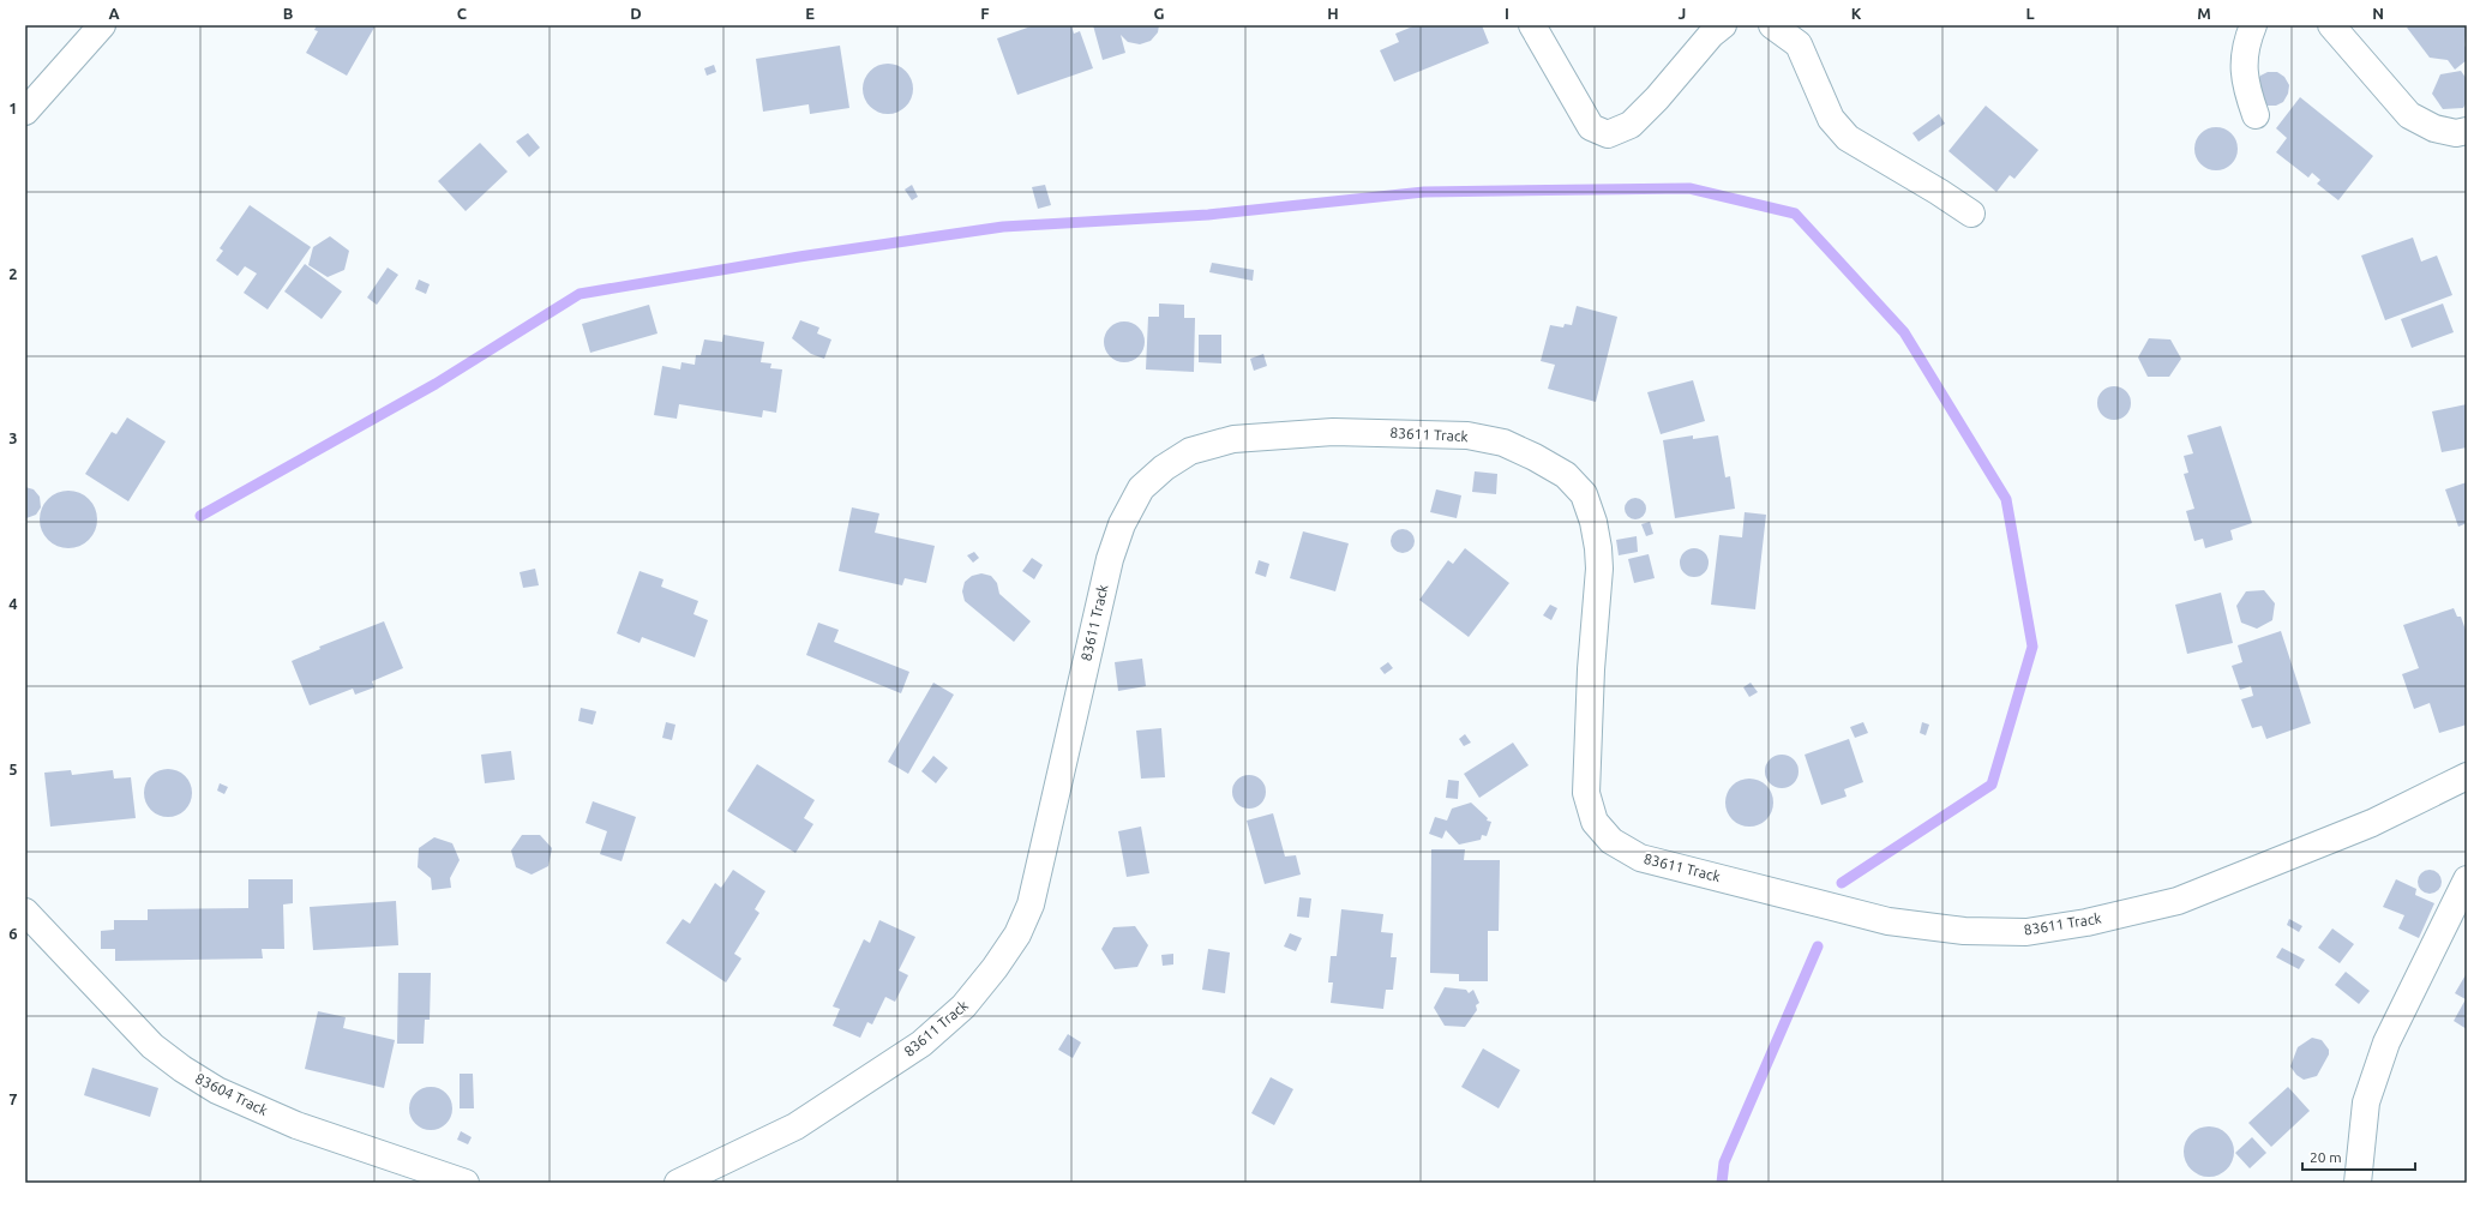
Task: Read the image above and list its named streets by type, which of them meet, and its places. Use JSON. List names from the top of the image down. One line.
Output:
{"streets":{"street":["83611 Track","83604 Track"]},"scale_bar":"20 m","grid":{"columns":["A","B","C","D","E","F","G","H","I","J","K","L","M","N"],"rows":["1","2","3","4","5","6","7"]}}
